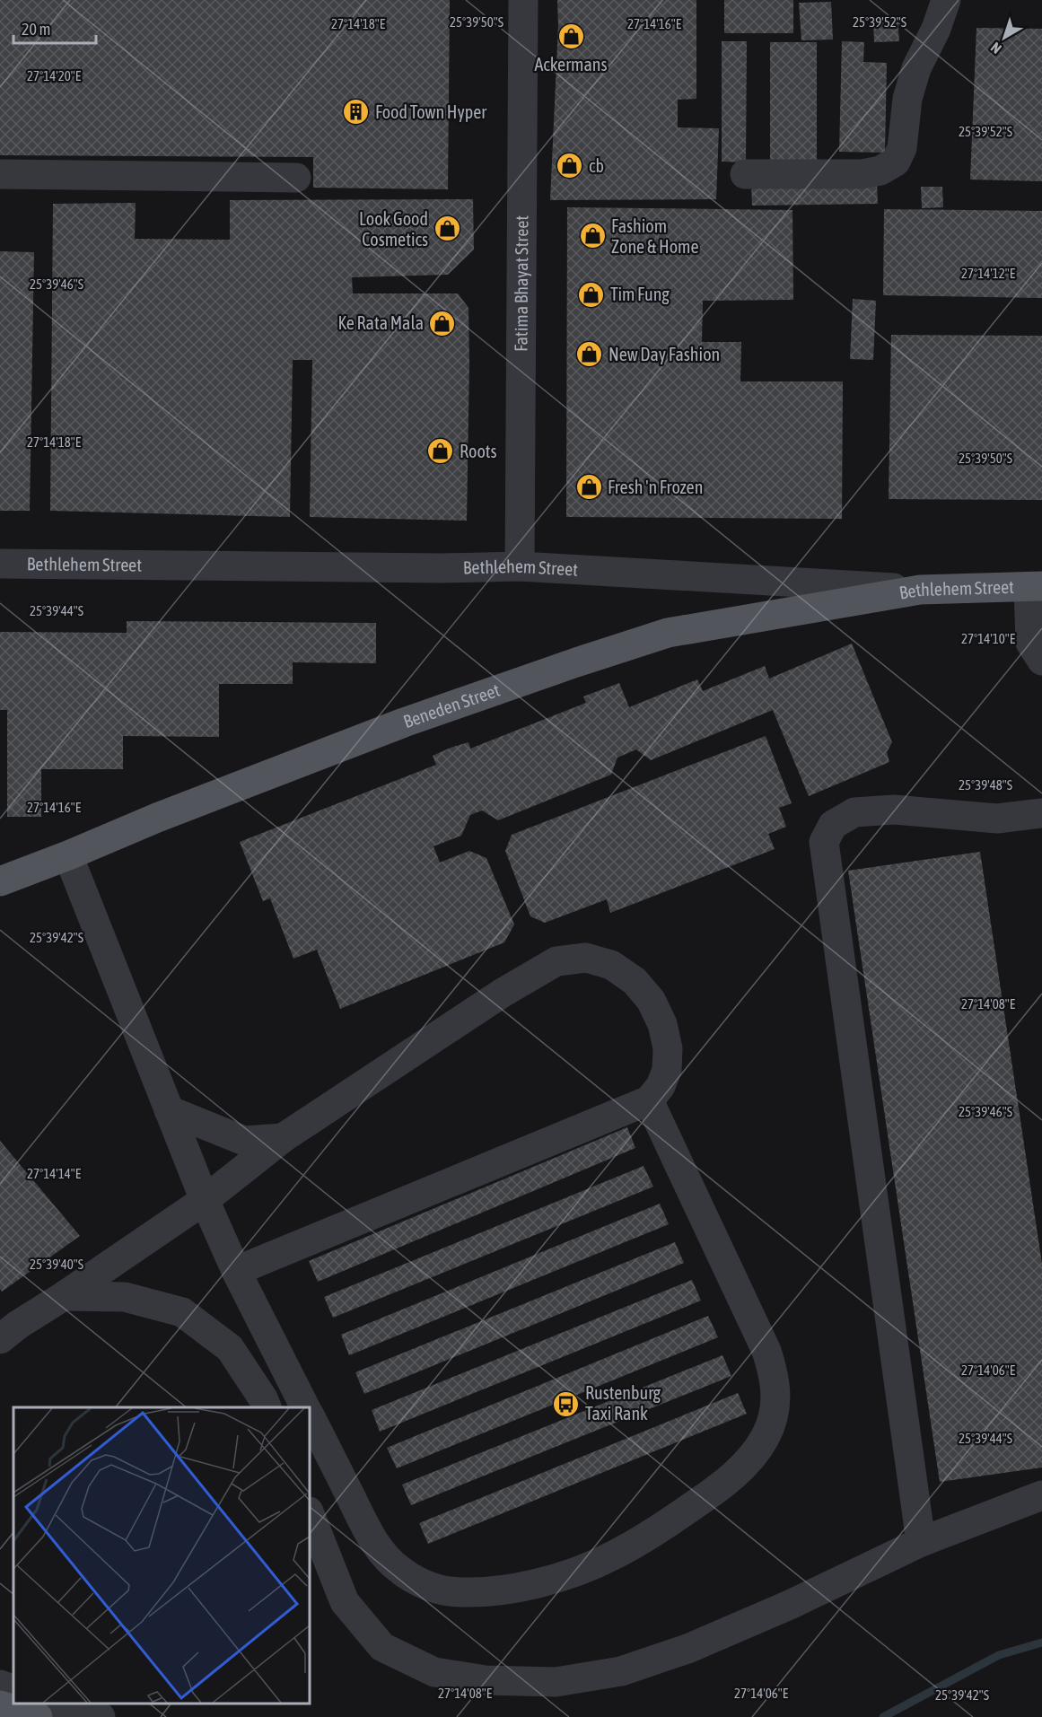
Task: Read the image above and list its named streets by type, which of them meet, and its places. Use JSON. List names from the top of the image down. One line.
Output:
{"streets":{"main road":["Bethlehem Street","Beneden Street"],"street":["Fatima Bhayat Street"]},"crossings":[["Fatima Bhayat Street","Bethlehem Street"],["Bethlehem Street","Beneden Street"]],"places":{"shop":["Ackermans","cb","Look Good Cosmetics","Fashiom Zone & Home","Tim Fung","Ke Rata Mala","New Day Fashion","Roots","Fresh 'n Frozen"],"building":["Food Town Hyper"],"bus stop":["Rustenburg Taxi Rank"]},"scale_bar":"20 m","north":"bottom left","coordinates":["25°39'50\"S","25°39'52\"S","27°14'18\"E","27°14'16\"E","27°14'20\"E","27°14'12\"E","25°39'46\"S","25°39'44\"S","27°14'10\"E","25°39'48\"S","25°39'42\"S","27°14'08\"E","27°14'14\"E","25°39'40\"S","27°14'06\"E"]}
